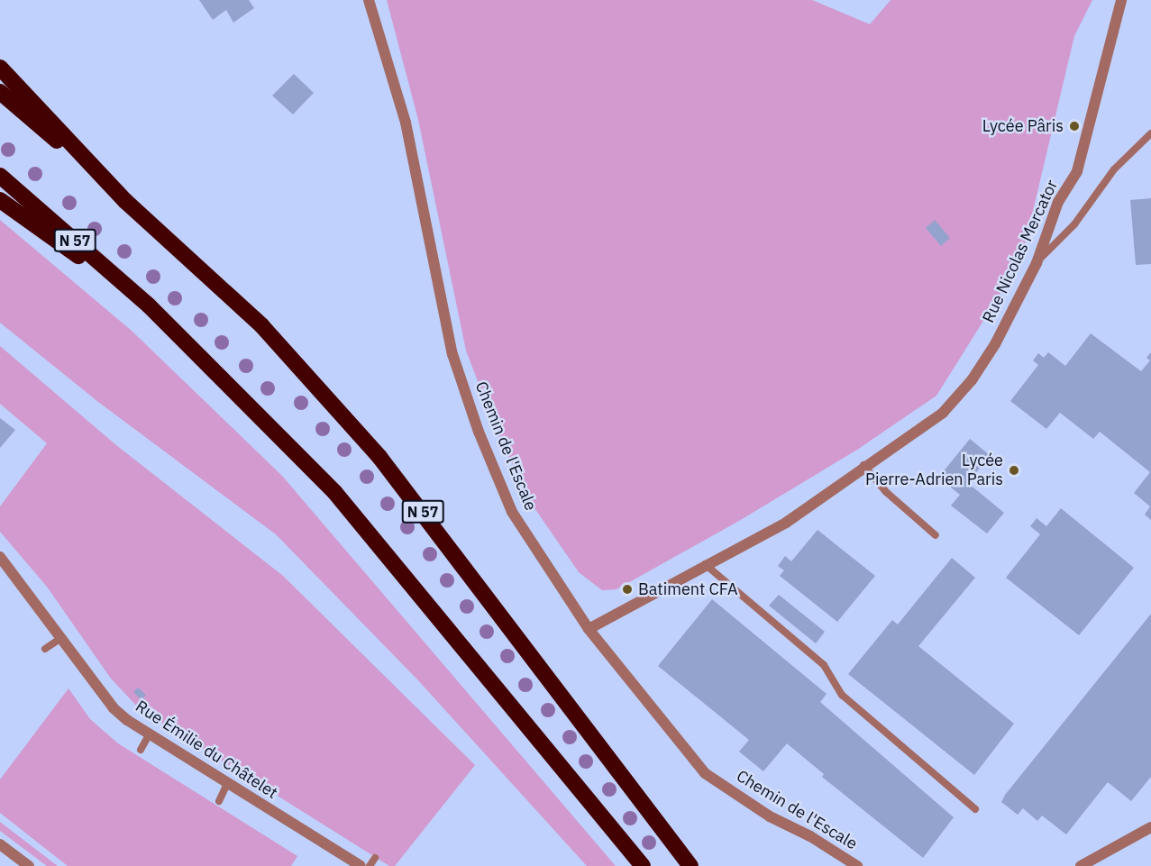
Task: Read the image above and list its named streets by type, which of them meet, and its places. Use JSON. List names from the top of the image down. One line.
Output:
{"streets":{"highway":["N 57"],"street":["Rue Nicolas Mercator","Chemin de l'Escale","Rue Émilie du Châtelet"]},"crossings":[["Rue Nicolas Mercator","Chemin de l'Escale"]],"places":["Lycée Pâris","Lycée Pierre-Adrien Paris","Batiment CFA"]}
